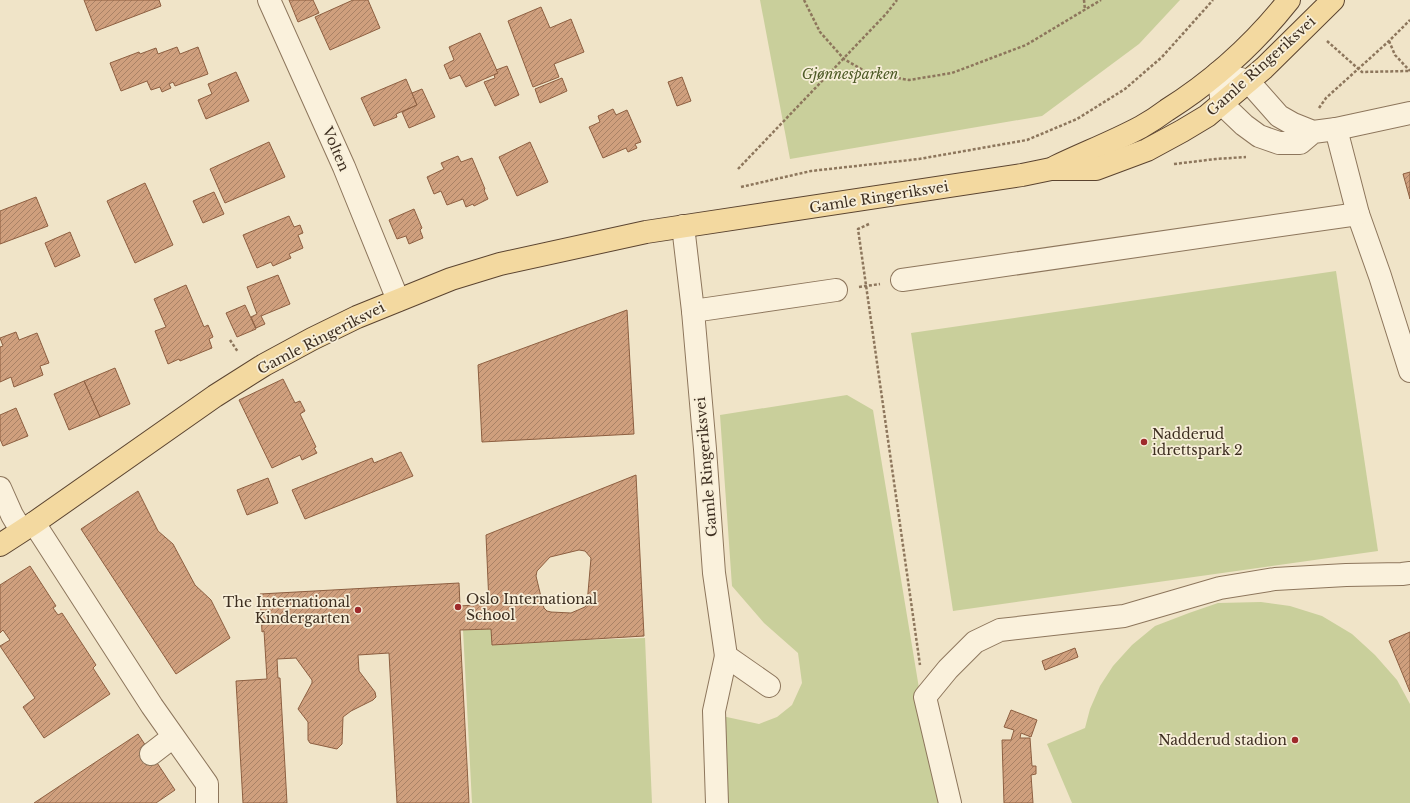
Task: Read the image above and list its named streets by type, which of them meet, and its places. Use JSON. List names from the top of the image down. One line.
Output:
{"streets":{"main road":["Gamle Ringeriksvei"],"street":["Volten"]},"crossings":[["Gamle Ringeriksvei","Volten"]],"parks":["Gjønnesparken"],"places":["Nadderud idrettspark 2","Oslo International School","The International Kindergarten","Nadderud stadion"]}
